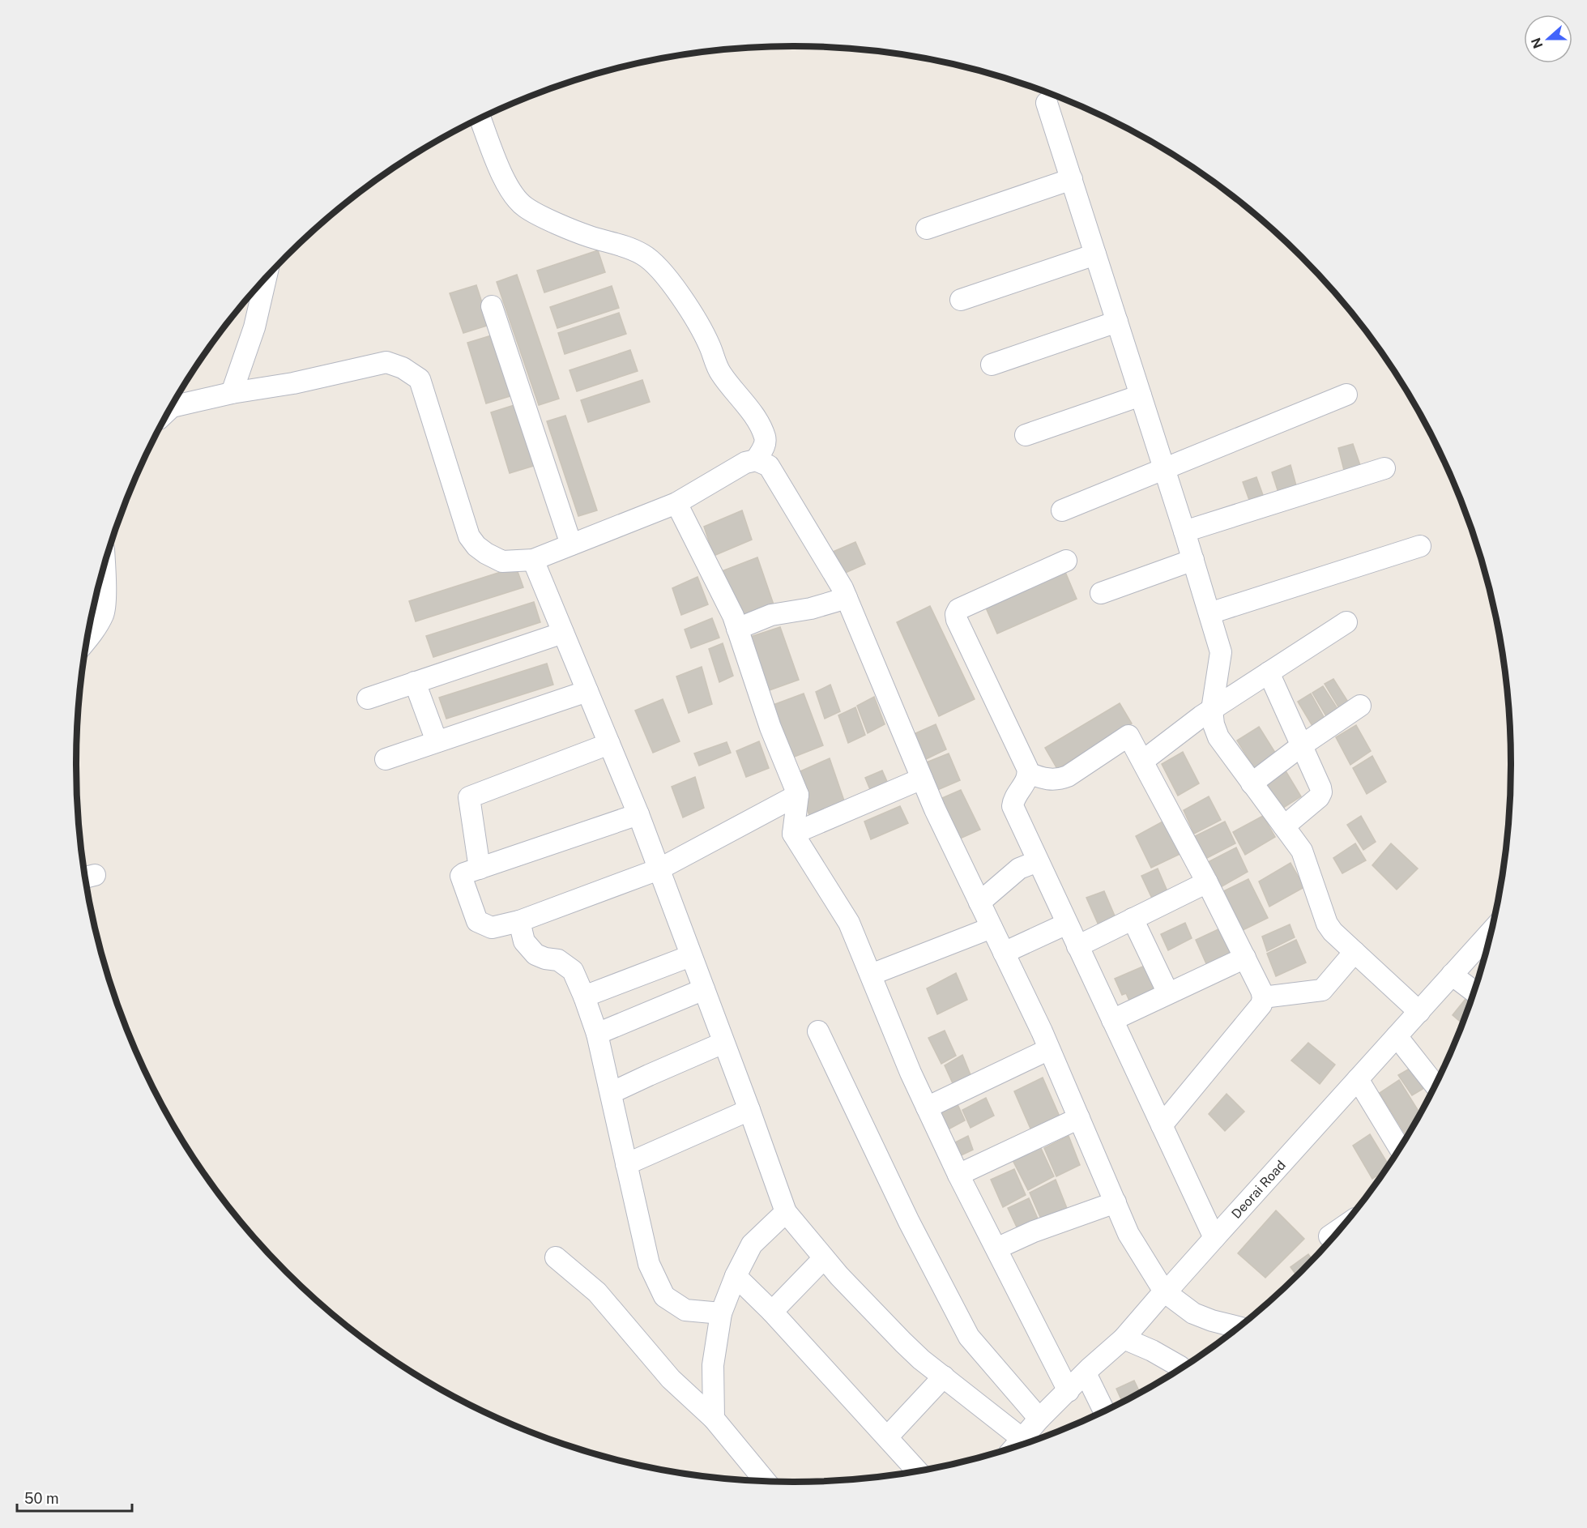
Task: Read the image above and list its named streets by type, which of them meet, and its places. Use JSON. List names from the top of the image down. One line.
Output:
{"streets":{"street":["Deorai Road"]},"scale_bar":"50 m","north":"left"}
